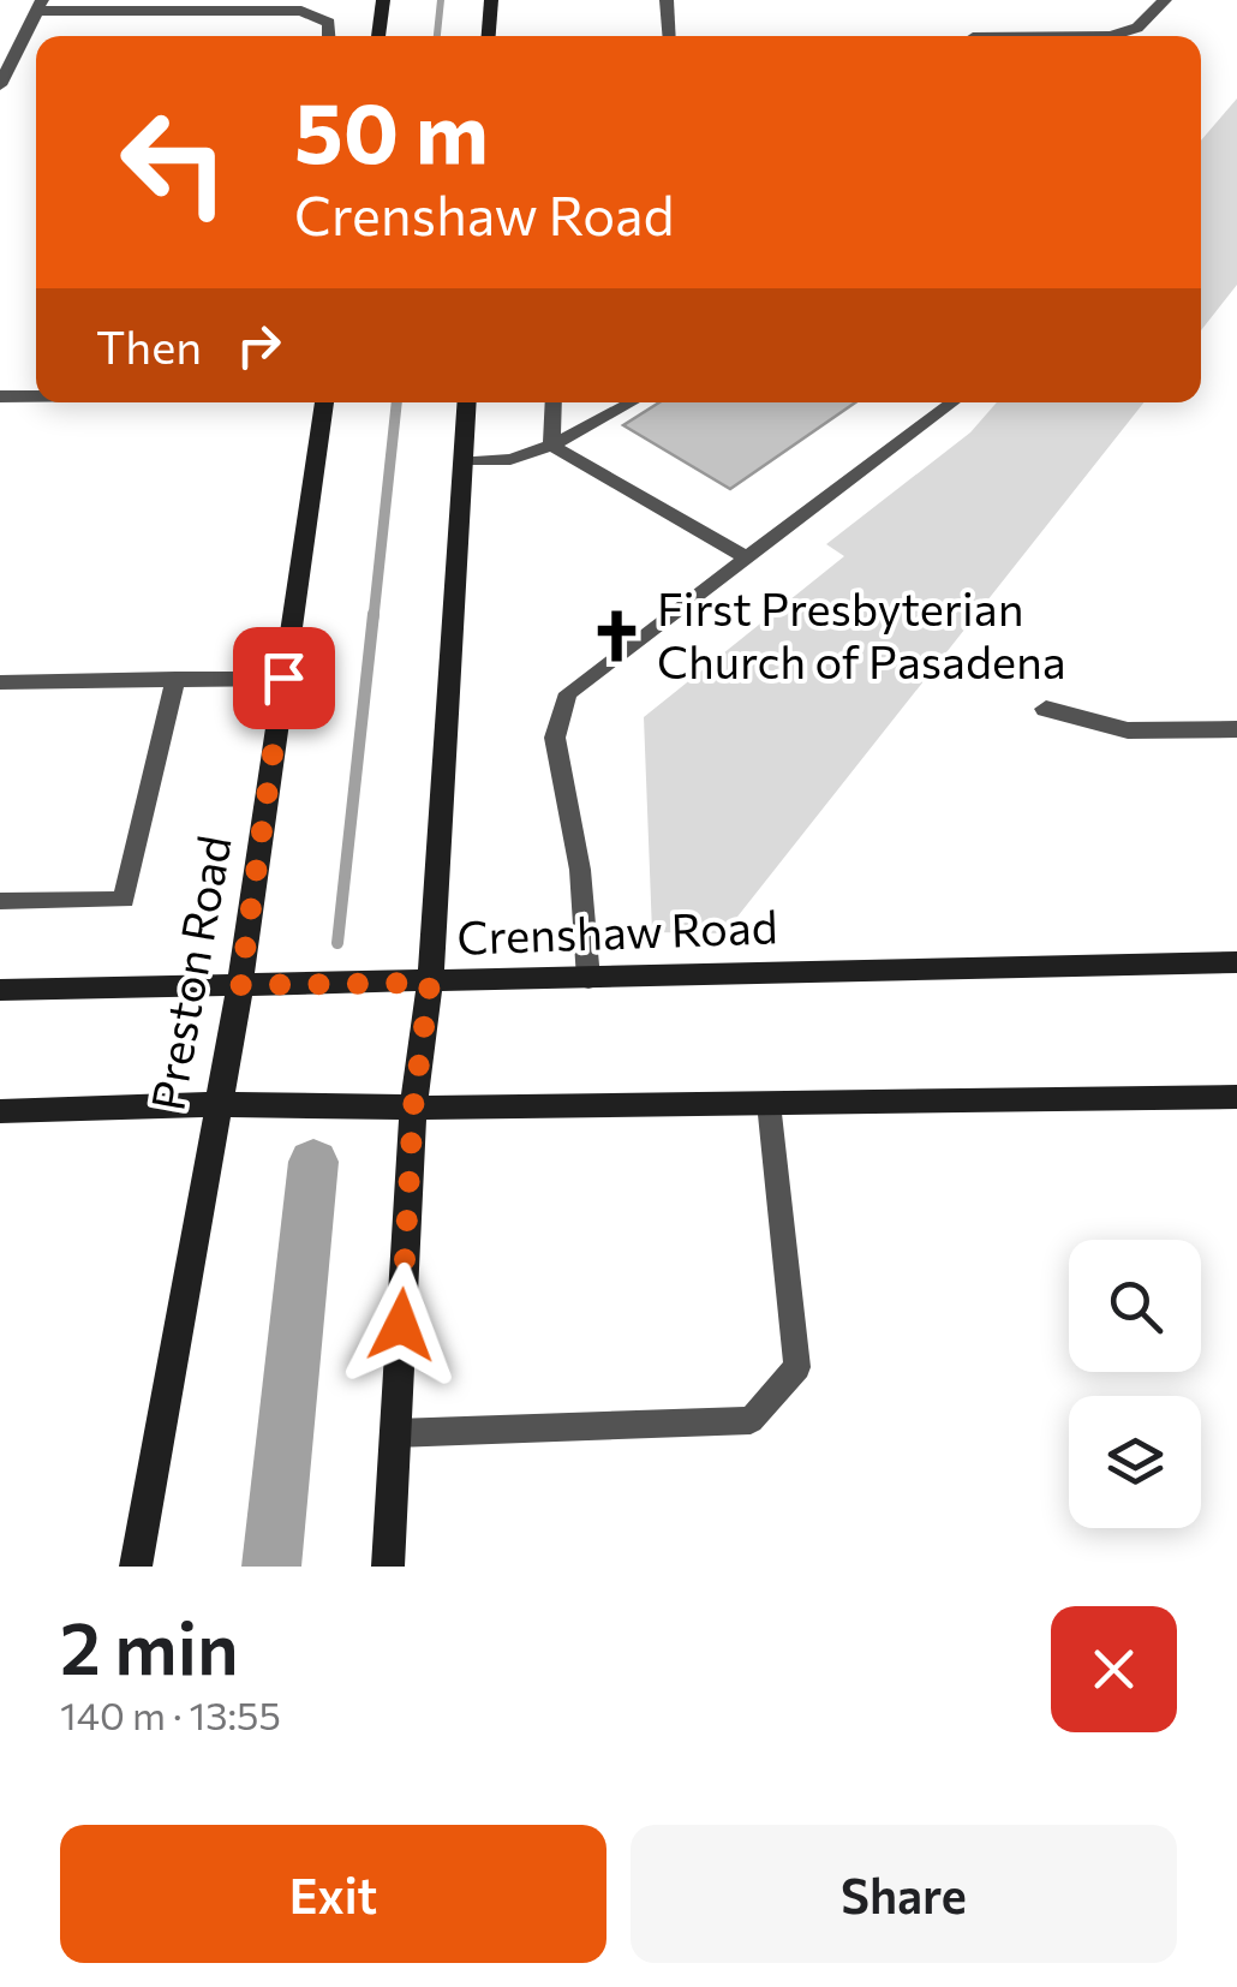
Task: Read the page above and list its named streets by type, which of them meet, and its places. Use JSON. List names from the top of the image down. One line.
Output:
{"streets":{"main road":["Crenshaw Road","Preston Road"]},"crossings":[["Crenshaw Road","Preston Road"]],"places":{"church":["First Presbyterian Church of Pasadena"]},"page":{"turn":["50 m","Crenshaw Road"],"then":"Then","heading":["2 min","140 m · 13:55"],"buttons":["Exit","Share"]}}
